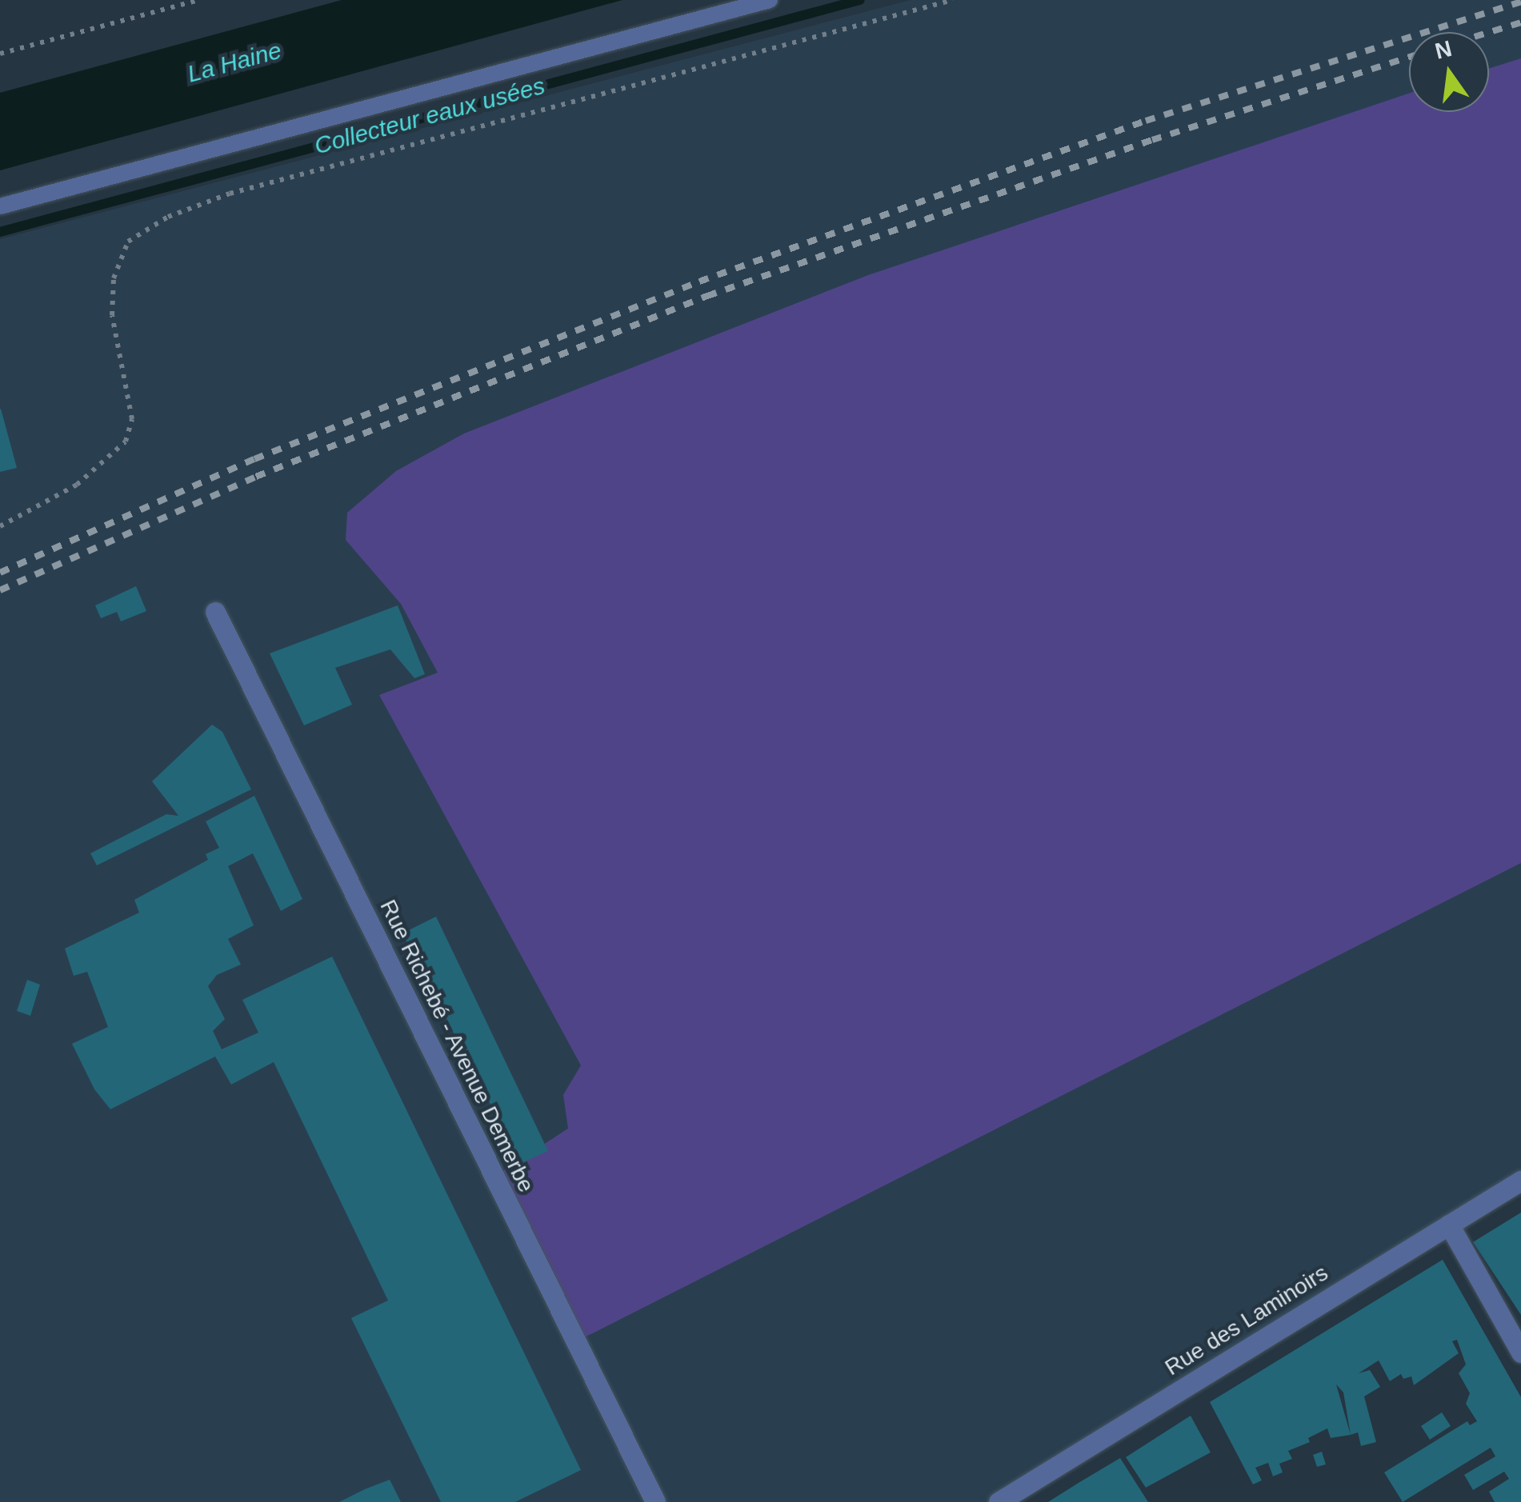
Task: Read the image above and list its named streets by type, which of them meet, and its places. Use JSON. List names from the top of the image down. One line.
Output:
{"streets":{"street":["Rue Richebé - Avenue Demerbe","Rue des Laminoirs"]},"water":["La Haine","Collecteur eaux usées"],"north":"top"}
